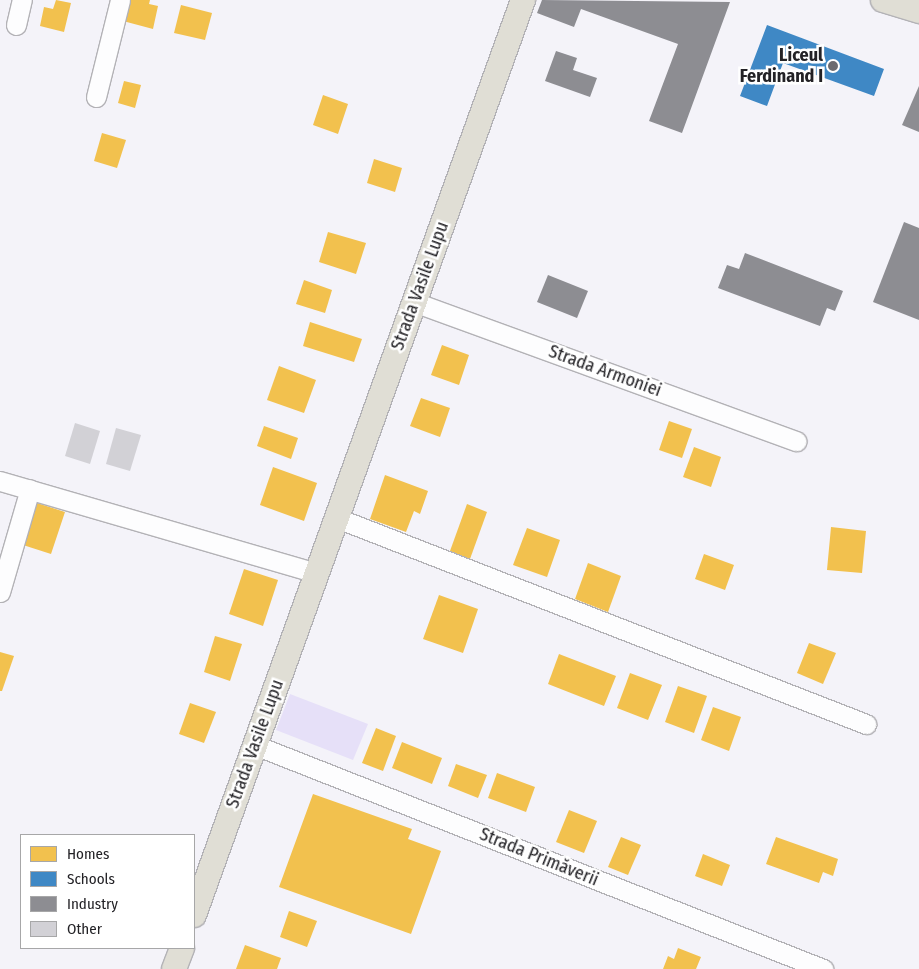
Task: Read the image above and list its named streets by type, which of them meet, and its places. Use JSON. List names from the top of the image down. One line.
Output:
{"streets":{"main road":["Strada Vasile Lupu"],"street":["Strada Armoniei","Strada Primăverii"]},"crossings":[["Strada Vasile Lupu","Strada Armoniei"],["Strada Vasile Lupu","Strada Primăverii"]],"places":["Liceul Ferdinand I"],"legend":["Homes","Schools","Industry","Other"]}
